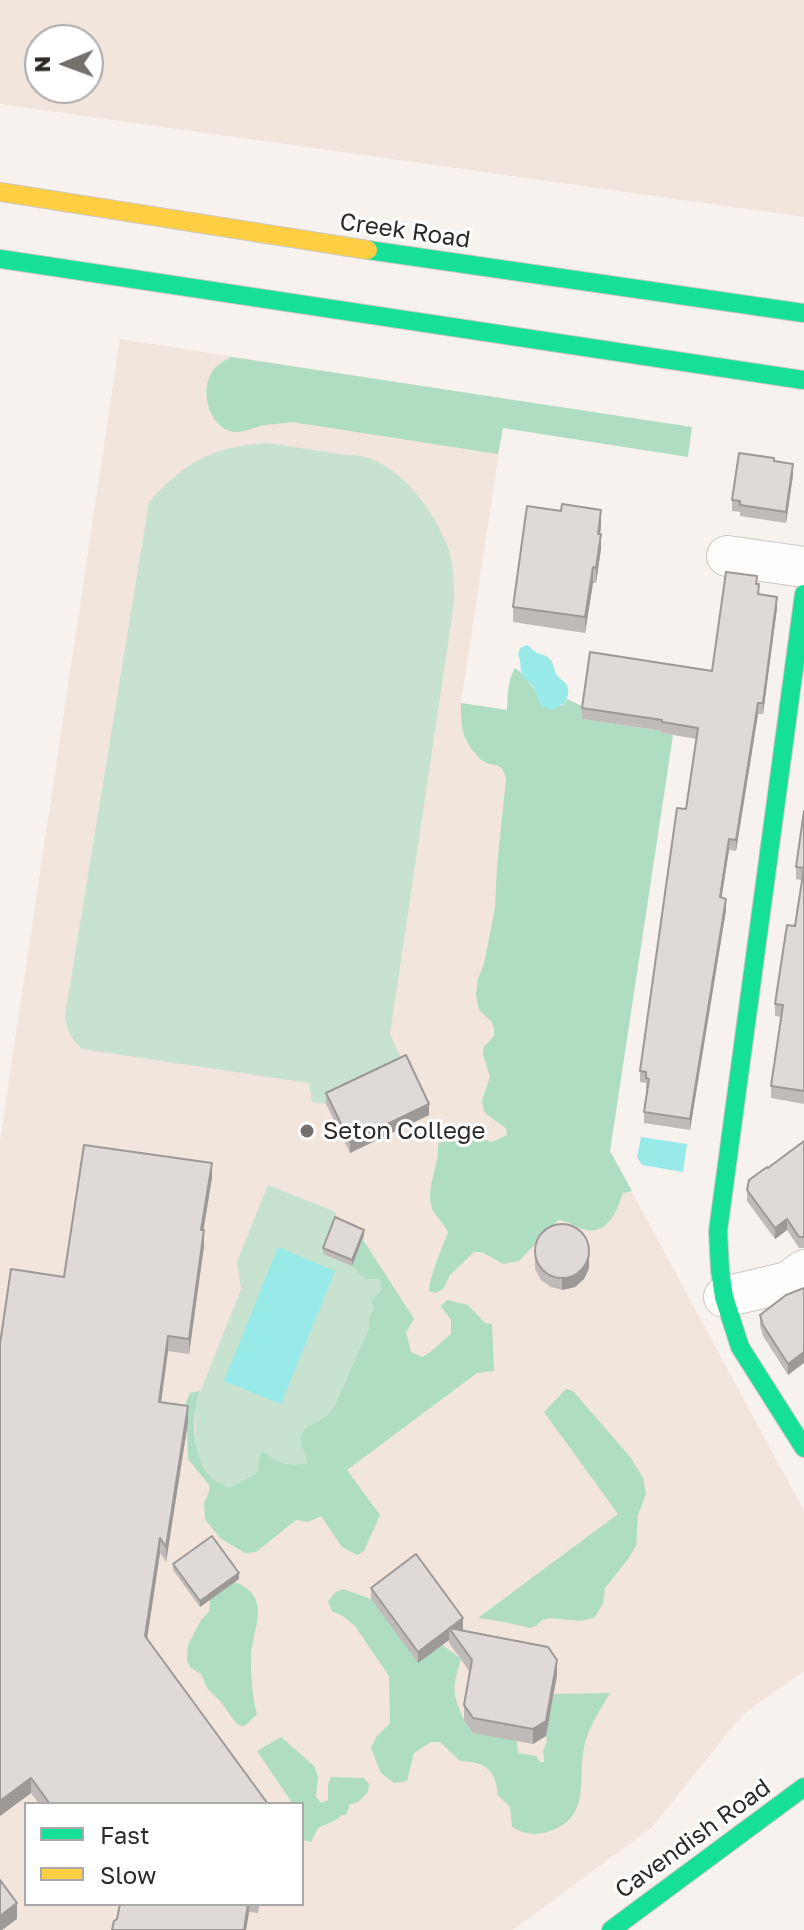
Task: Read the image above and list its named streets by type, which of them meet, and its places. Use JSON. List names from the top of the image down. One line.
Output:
{"streets":{"main road":["Creek Road","Cavendish Road"]},"places":["Seton College"],"legend":["Fast","Slow"],"north":"left"}
